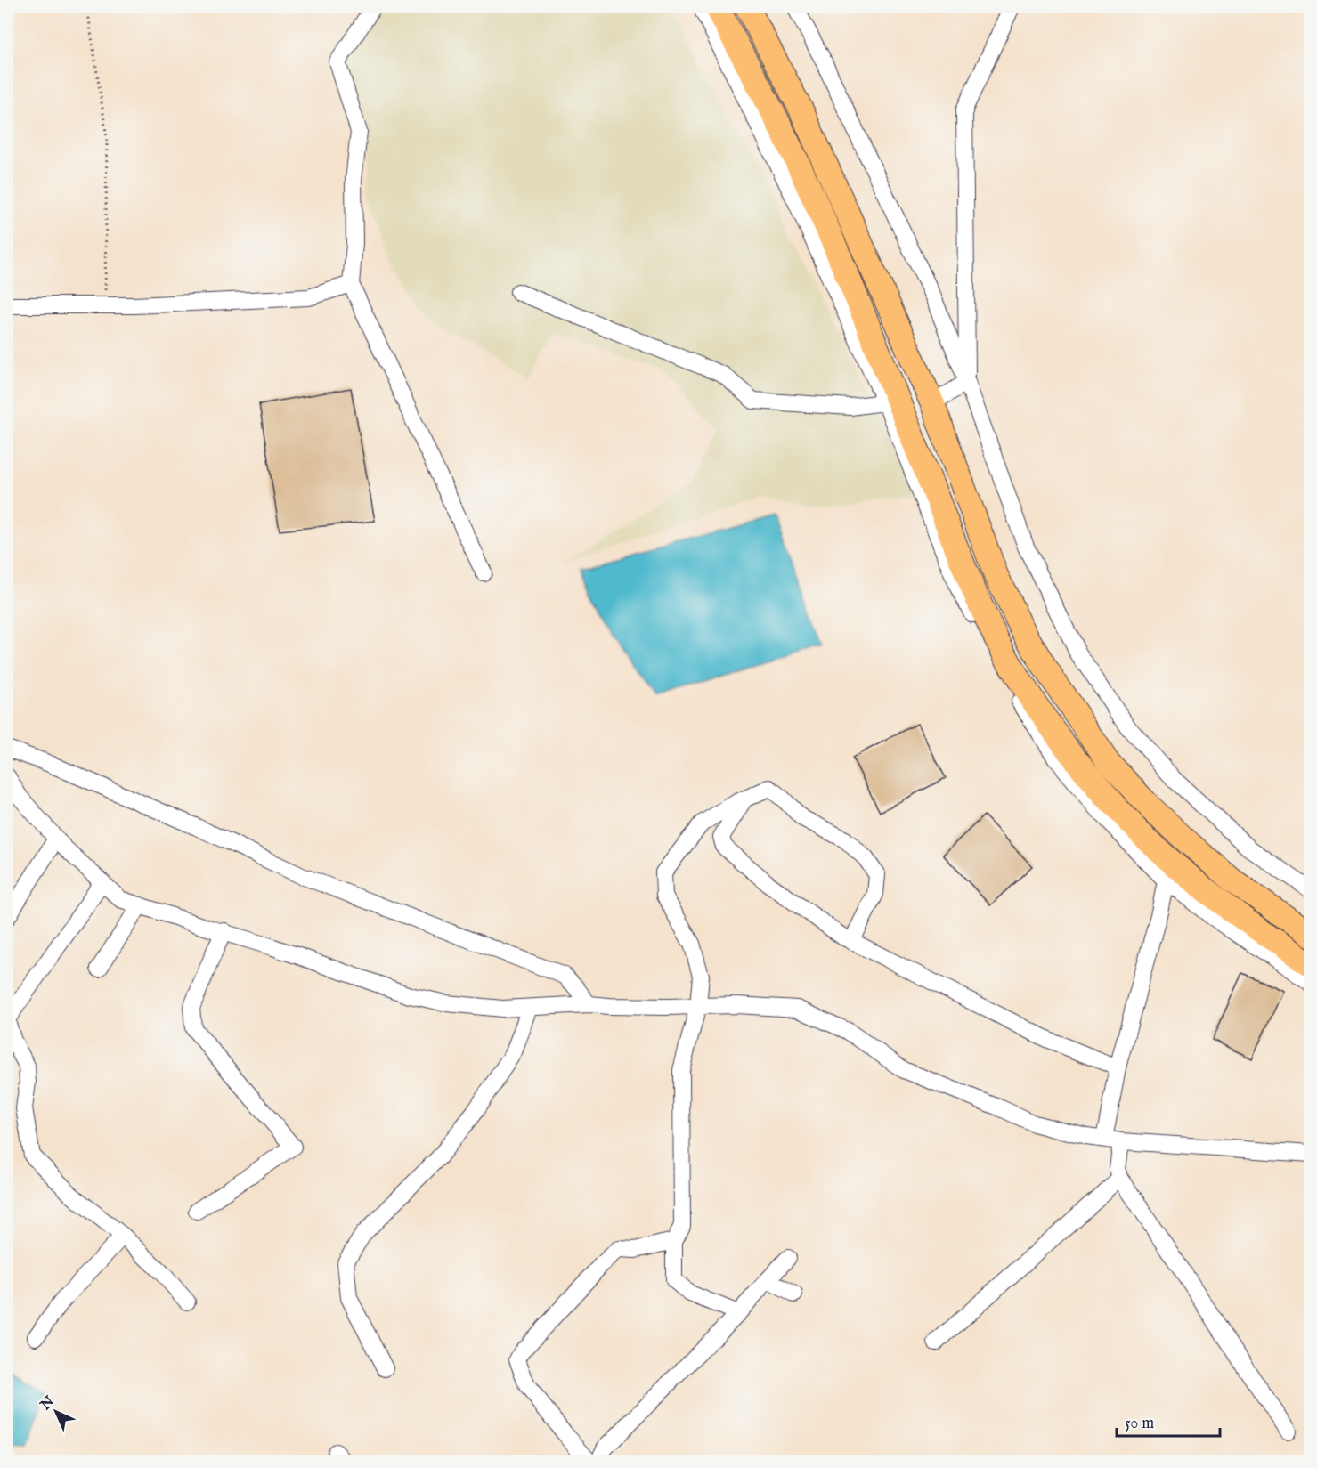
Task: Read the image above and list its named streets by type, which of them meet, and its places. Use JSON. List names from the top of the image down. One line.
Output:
{"scale_bar":"50 m","north":"top left"}
